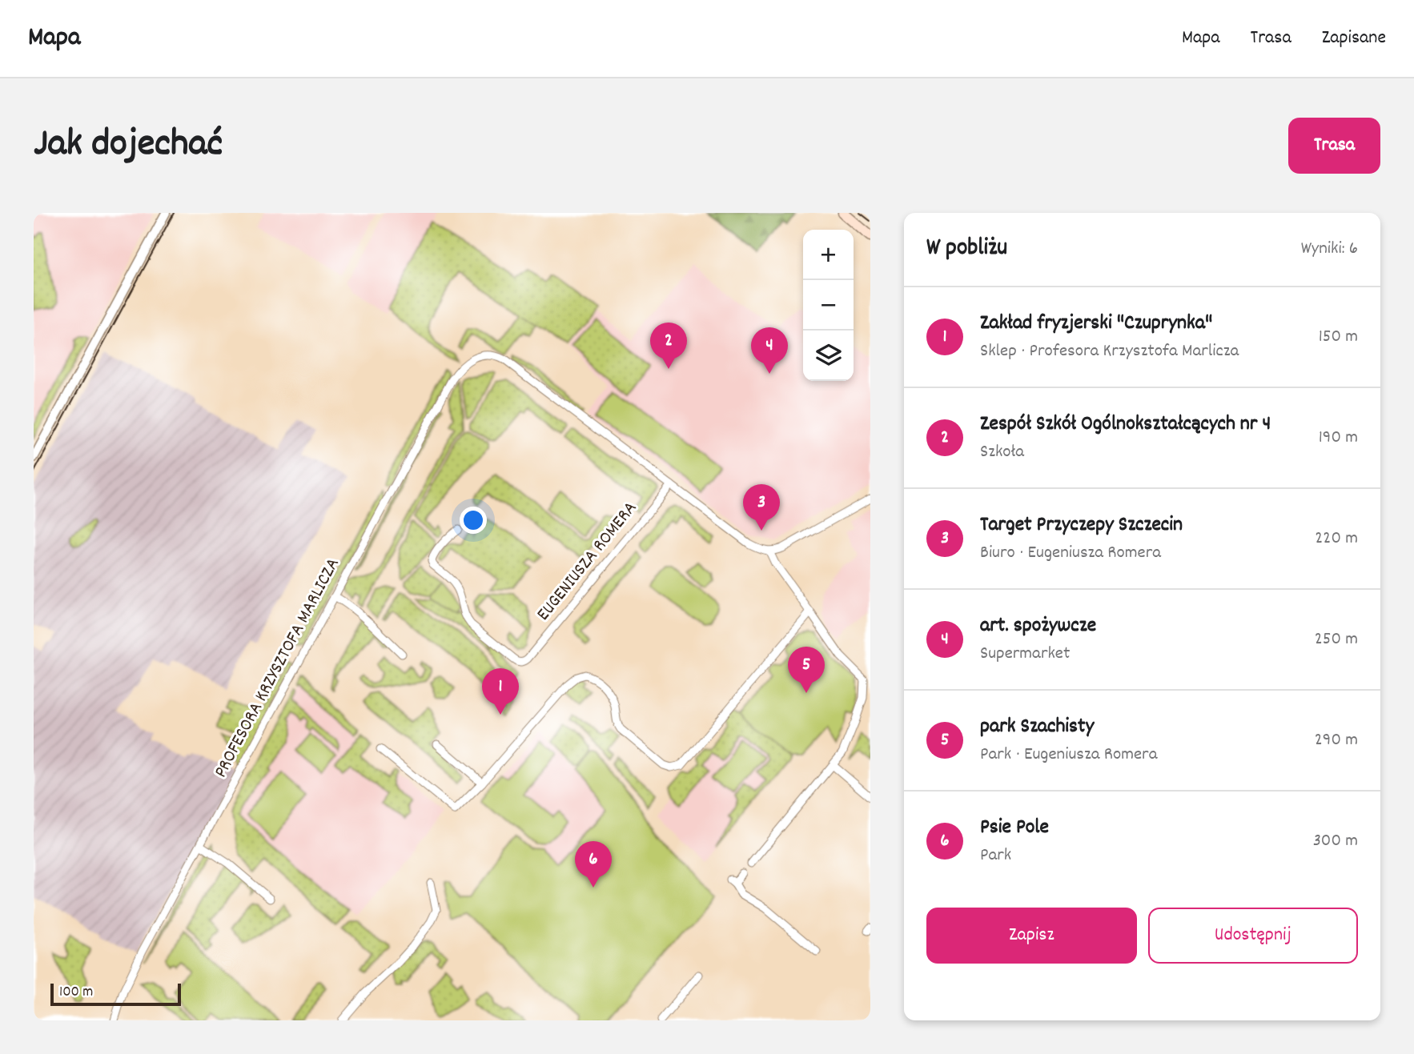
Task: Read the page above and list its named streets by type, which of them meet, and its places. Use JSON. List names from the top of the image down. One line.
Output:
{"streets":{"street":["EUGENIUSZA ROMERA","PROFESORA KRZYSZTOFA MARLICZA"]},"crossings":[["EUGENIUSZA ROMERA","PROFESORA KRZYSZTOFA MARLICZA"]],"scale_bar":"100 m","page":{"header":"Mapa","nav":["Mapa","Trasa","Zapisane"],"title":"Jak dojechać","buttons":["Trasa",["Zapisz","Udostępnij"]],"heading":["W pobliżu","Wyniki: 6"],"map_buttons":["+","−"],"list":[{"mark":"1","name":"Zakład fryzjerski \"Czuprynka\"","note":"Sklep · Profesora Krzysztofa Marlicza","value":"150 m"},{"mark":"2","name":"Zespół Szkół Ogólnokształcących nr 4","note":"Szkoła","value":"190 m"},{"mark":"3","name":"Target Przyczepy Szczecin","note":"Biuro · Eugeniusza Romera","value":"220 m"},{"mark":"4","name":"art. spożywcze","note":"Supermarket","value":"250 m"},{"mark":"5","name":"park Szachisty","note":"Park · Eugeniusza Romera","value":"290 m"},{"mark":"6","name":"Psie Pole","note":"Park","value":"300 m"}],"pins":["2","4","3","5","1","6"],"scale":"100 m"}}
